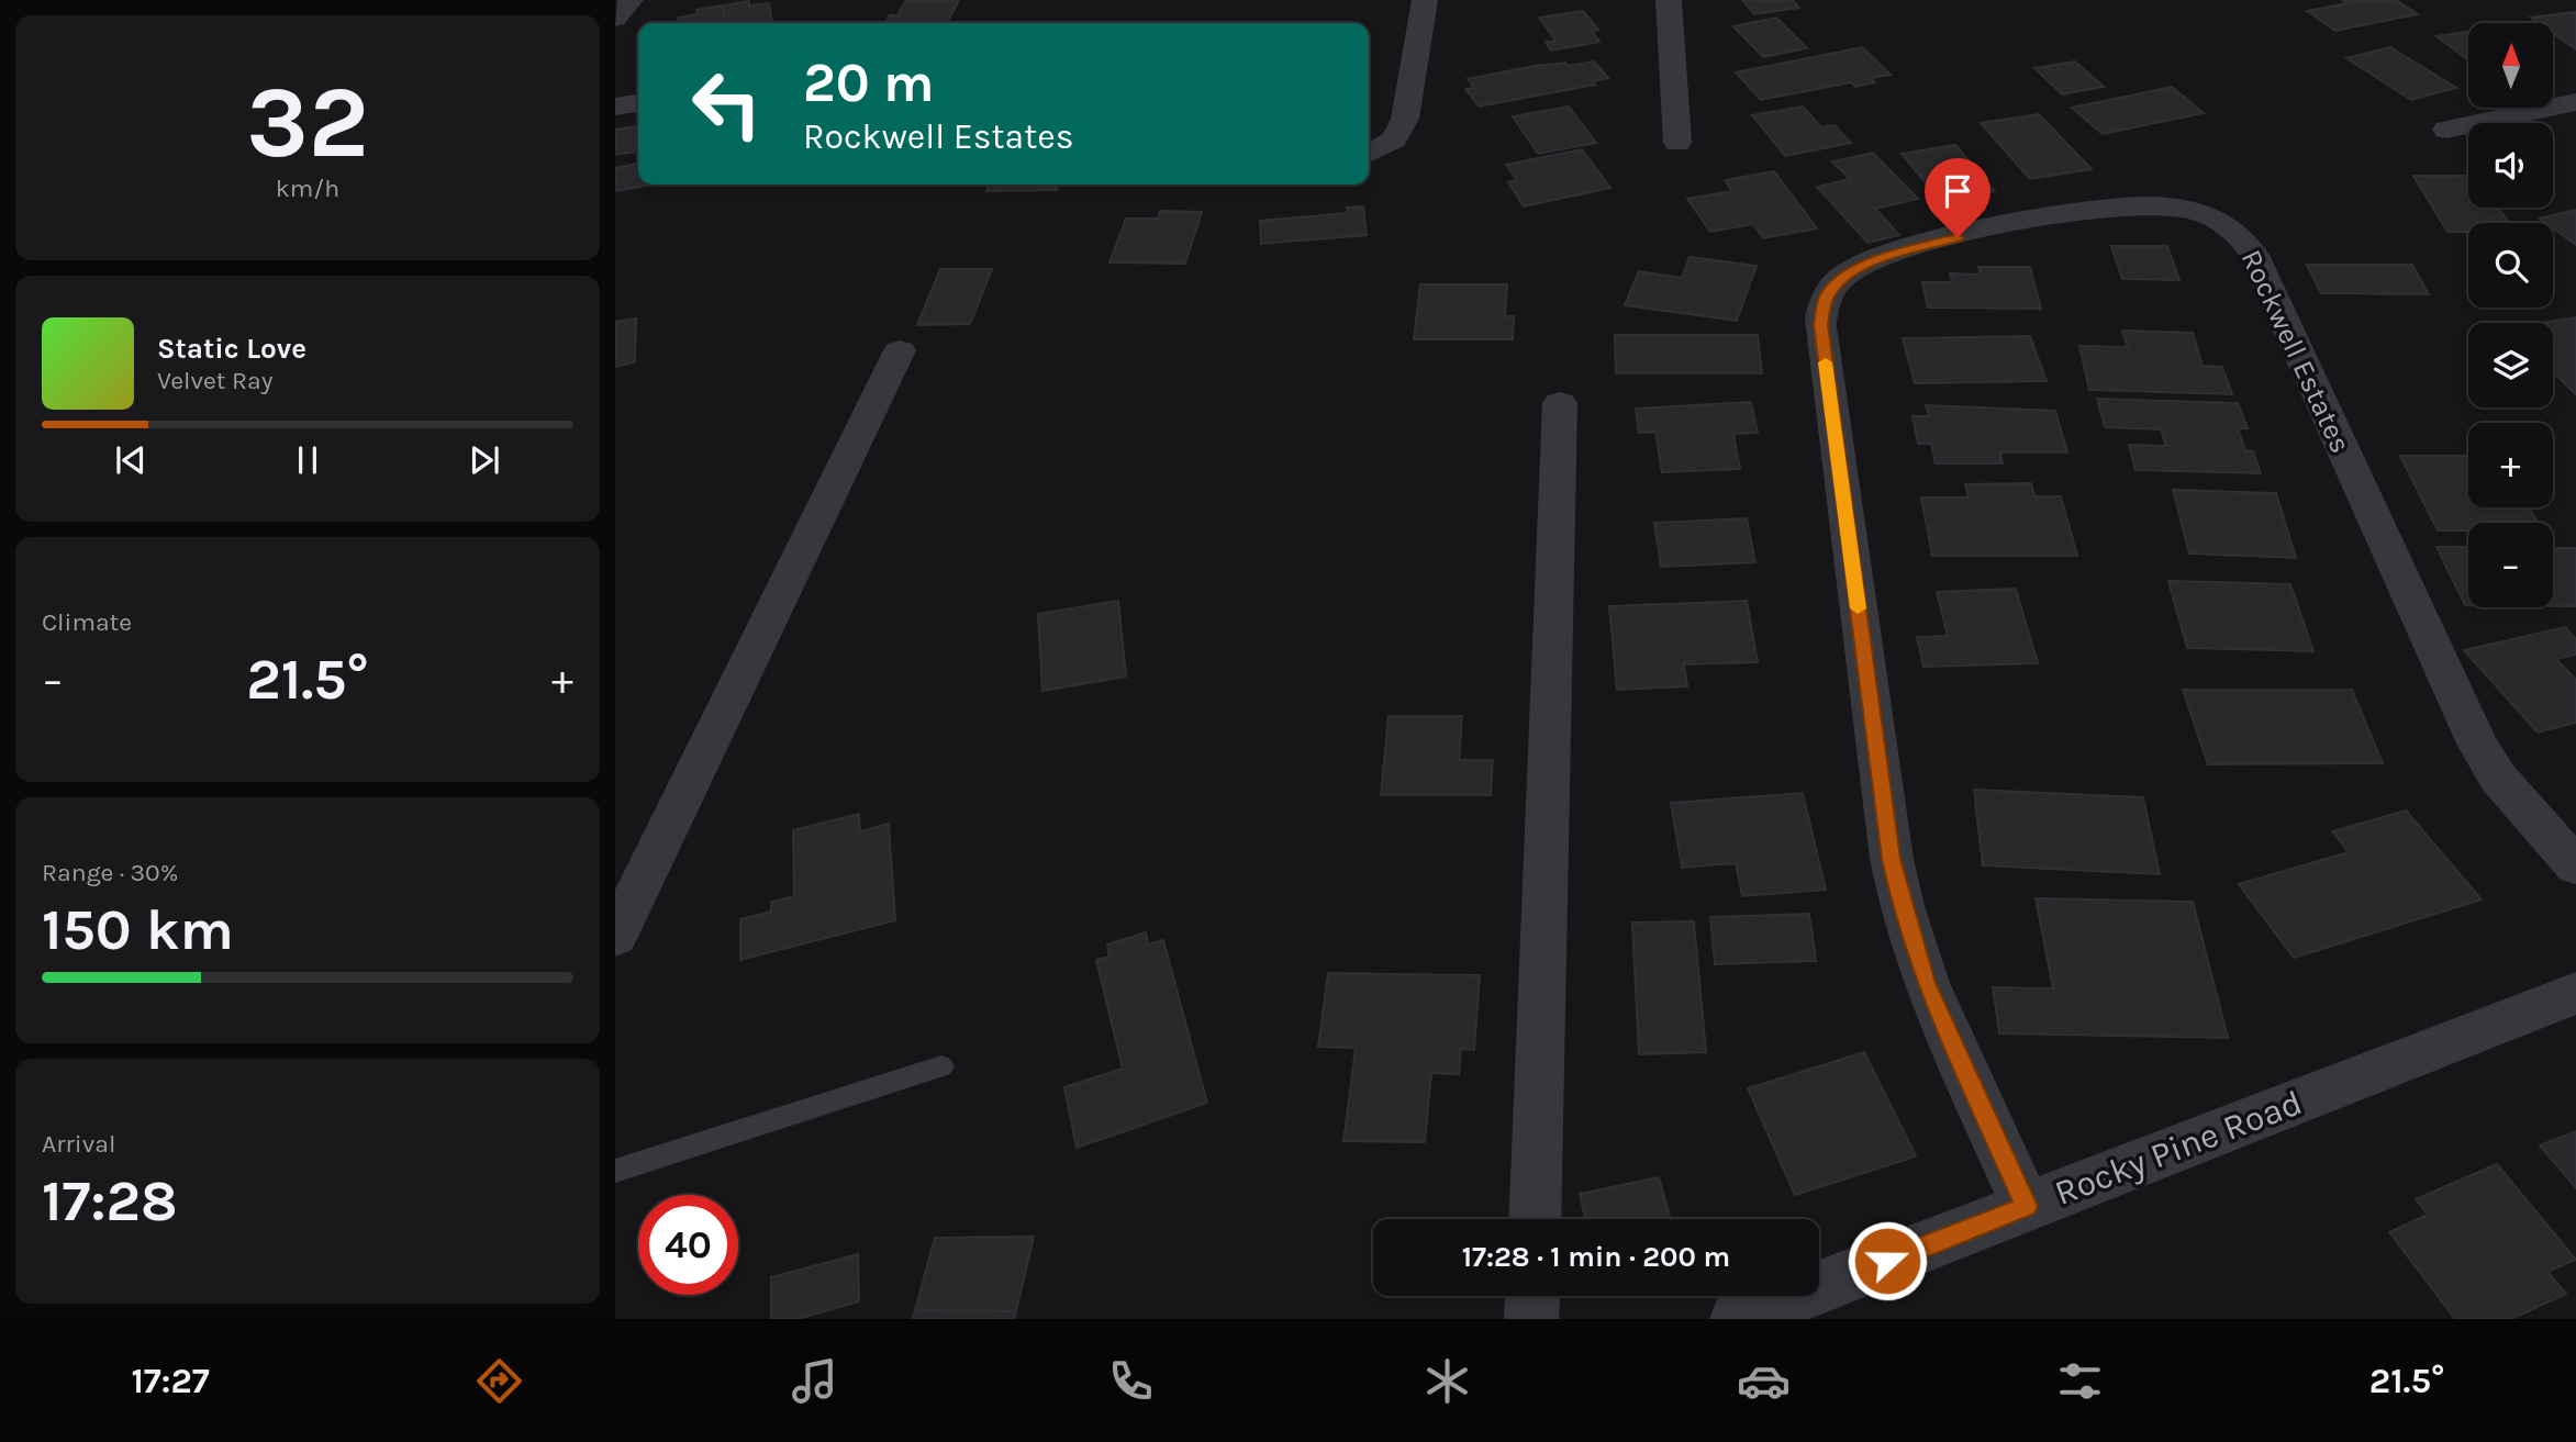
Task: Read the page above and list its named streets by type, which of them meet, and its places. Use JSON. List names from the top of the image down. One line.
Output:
{"streets":{"street":["Rockwell Estates","Rocky Pine Road"]},"crossings":[["Rockwell Estates","Rocky Pine Road"]],"north":"top","page":{"tile":[["32","km/h"],"Climate",["Range · 30%","150 km"],["Arrival","17:28"]],"map_buttons":["+","−"],"turn":["20 m","Rockwell Estates"],"song":["Static Love","Velvet Ray"],"heat":["−","21.5°","+"],"limit":"40","trip":"17:28 · 1 min · 200 m","tabs":["17:27","21.5°"]}}
